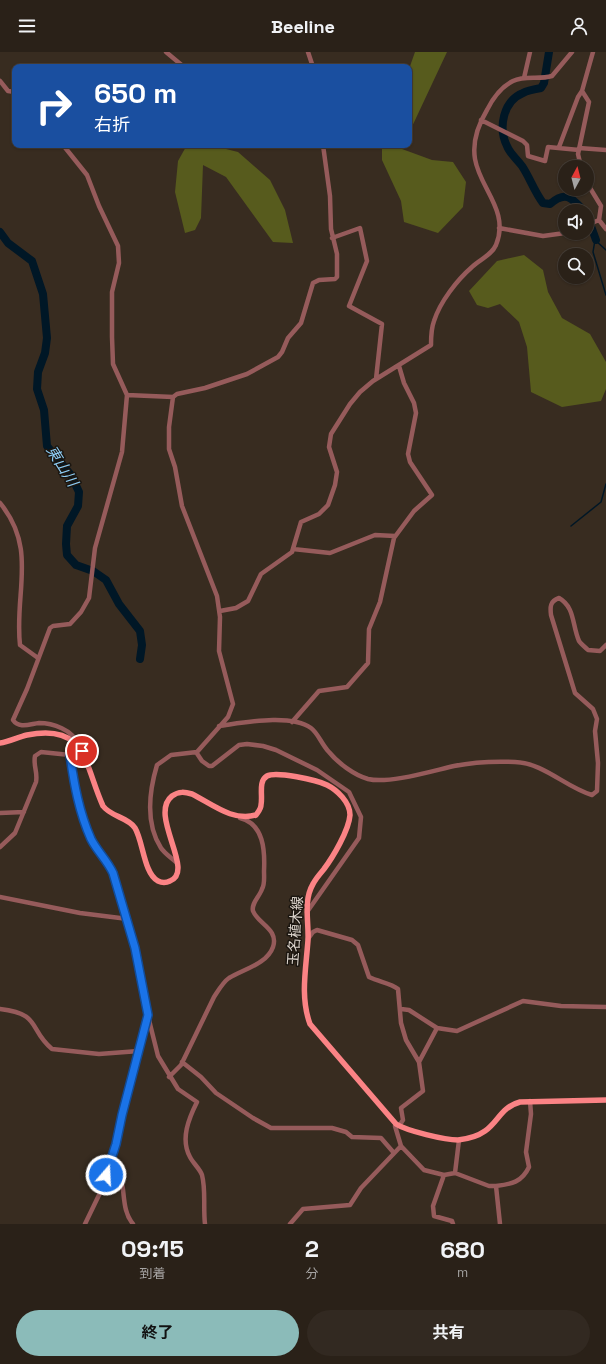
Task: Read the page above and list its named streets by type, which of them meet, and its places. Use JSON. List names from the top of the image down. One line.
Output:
{"streets":{"main road":["玉名植木線"]},"water":["東山川"],"north":"top","page":{"header":"Beeline","turn":["650 m","右折"],"eta":["09:15","到着","2","分","680","m"],"buttons":["終了","共有"]}}
